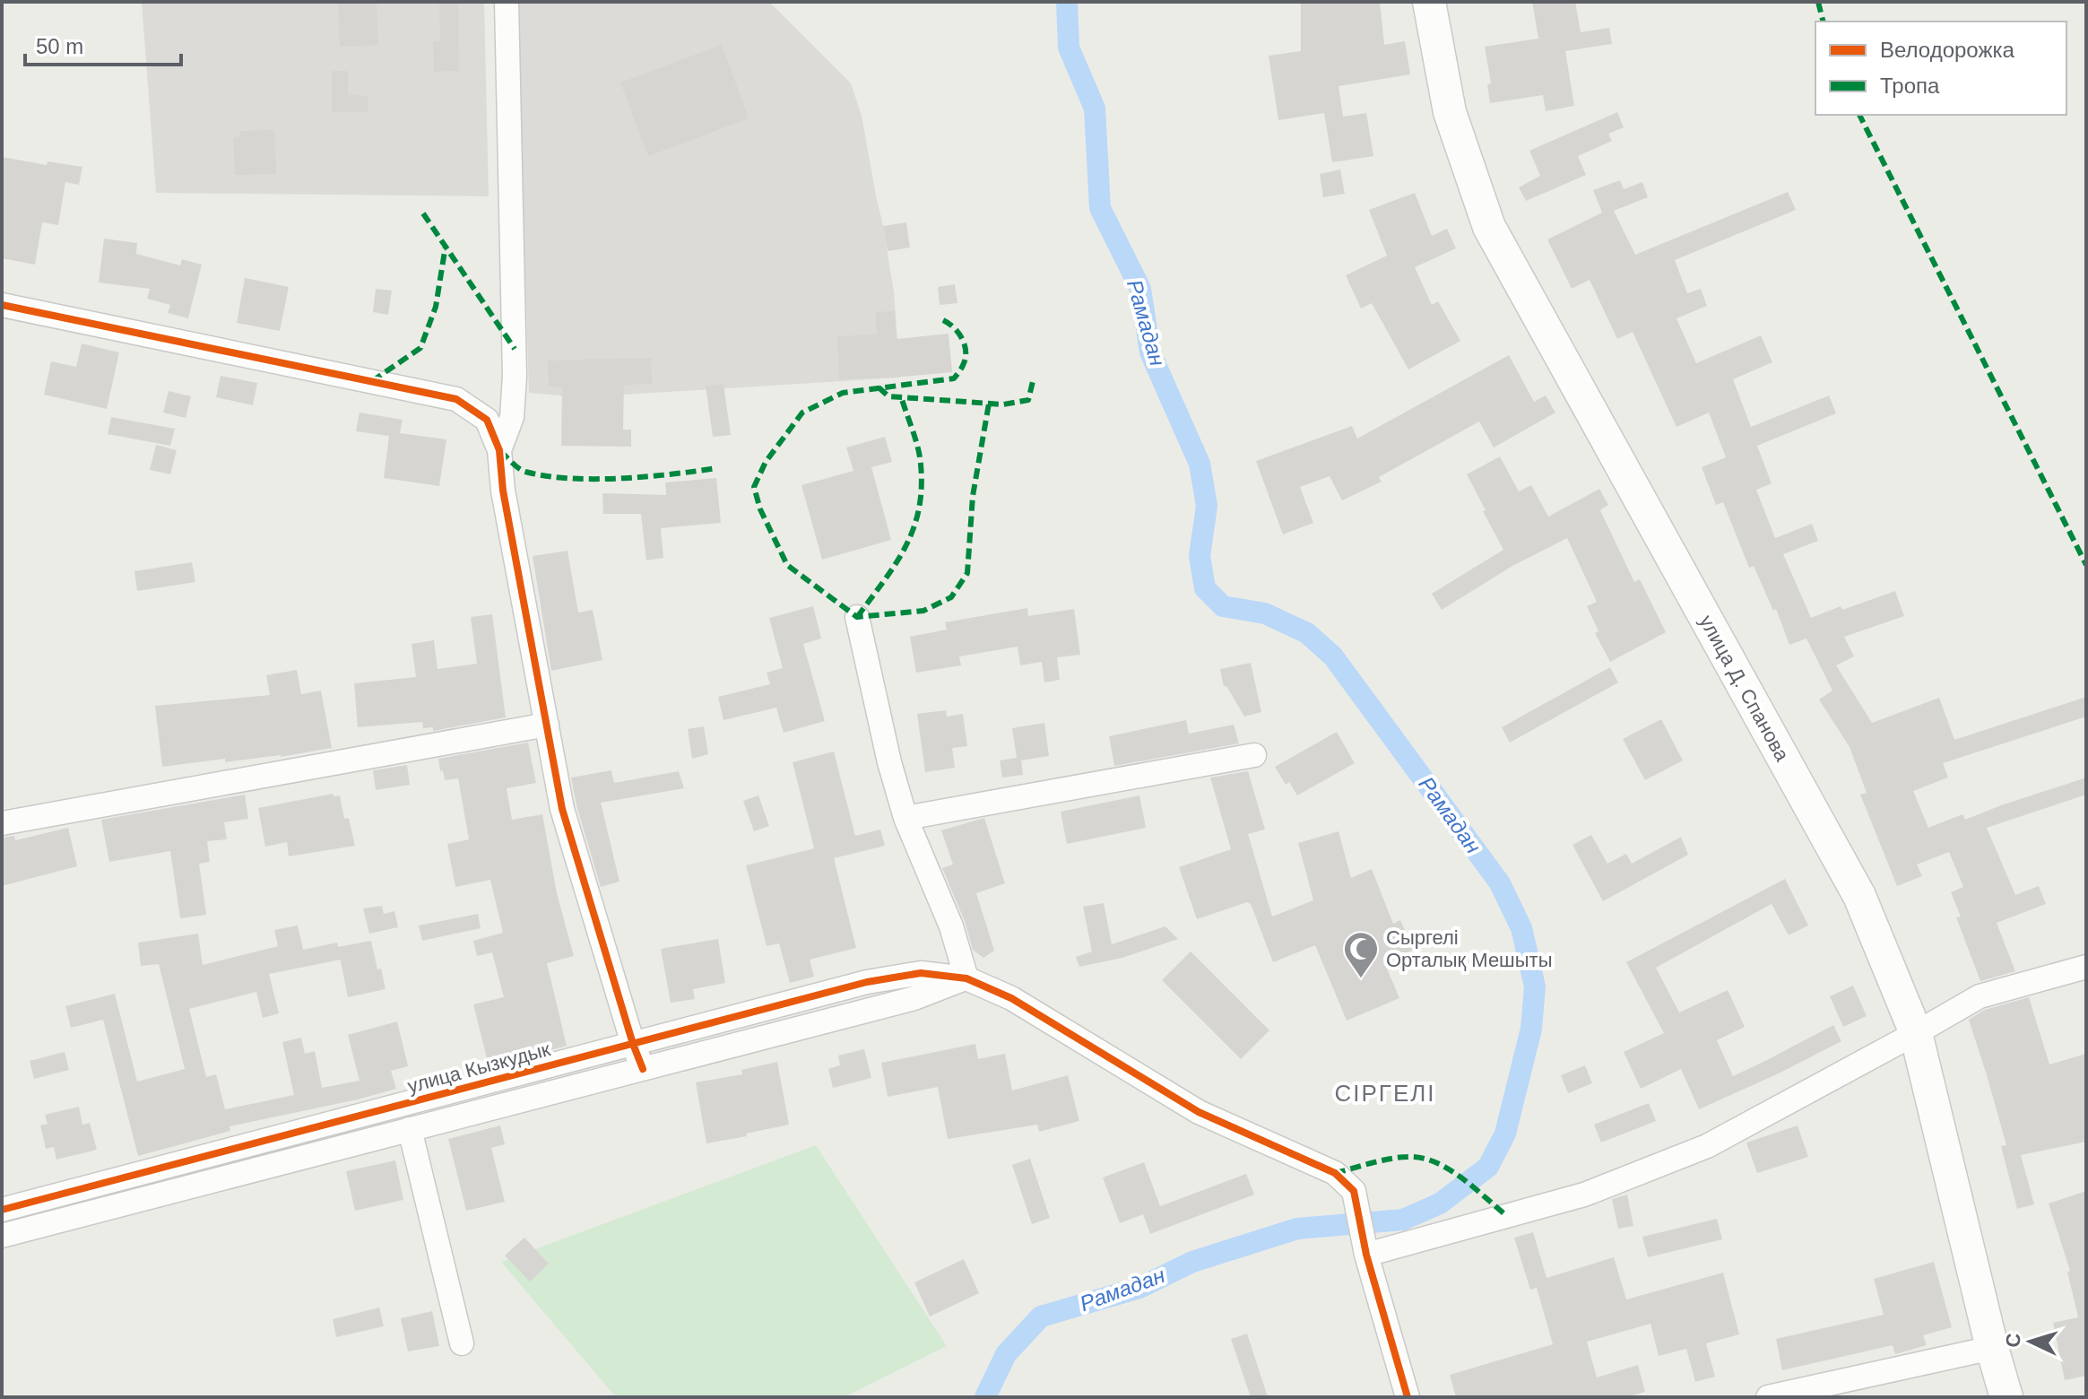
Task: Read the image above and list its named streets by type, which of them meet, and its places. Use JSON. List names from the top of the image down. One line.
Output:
{"streets":{"main road":["улица Д. Спанова"],"street":["улица Кызкудык"]},"districts":["СІРГЕЛІ"],"water":["Рамадан"],"places":{"mosque":["Сыргелі Орталық Мешыты"]},"legend":["Велодорожка","Тропа"],"scale_bar":"50 m","north":"left"}
